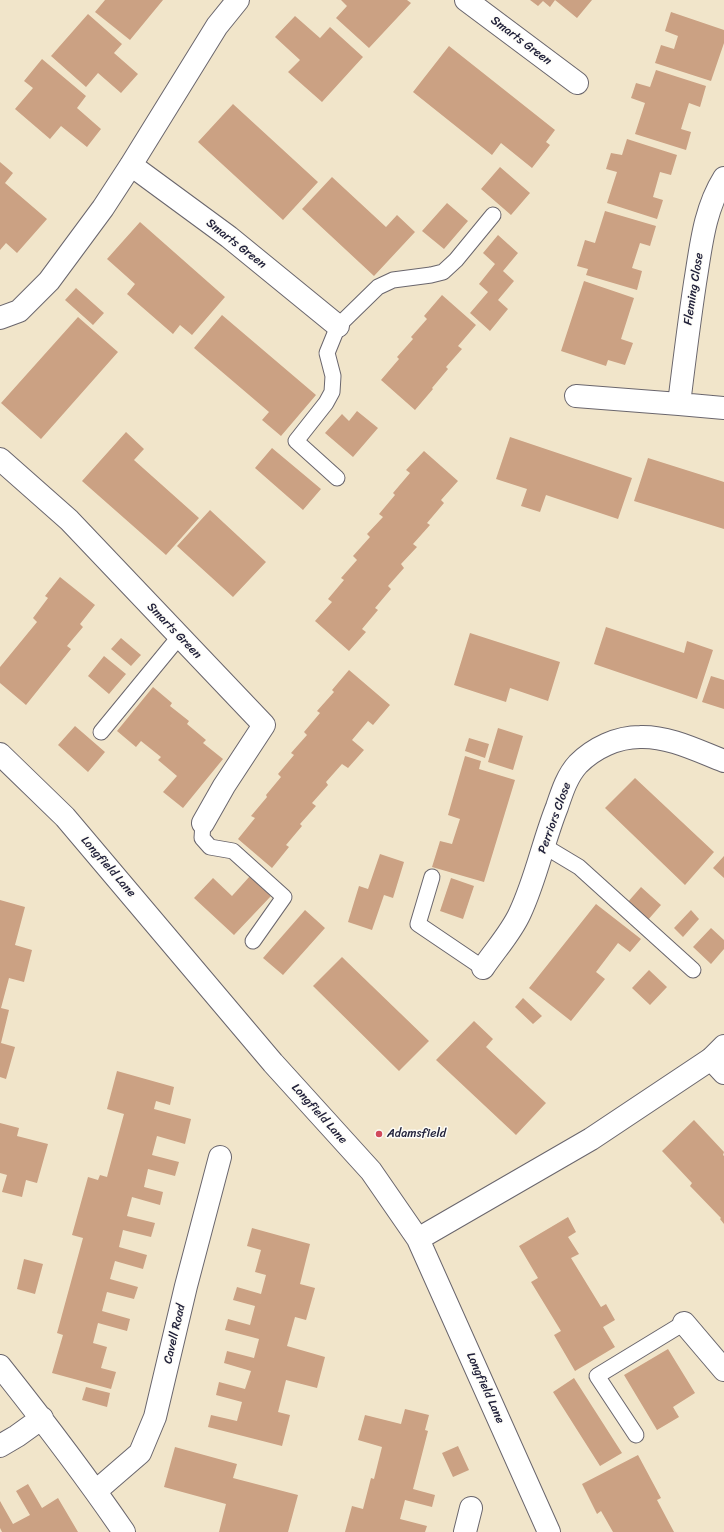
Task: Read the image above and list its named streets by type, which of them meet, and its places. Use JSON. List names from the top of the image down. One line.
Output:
{"streets":{"street":["Smarts Green","Fleming Close","Perriors Close","Longfield Lane","Cavell Road"]},"places":["Adamsfield"]}
